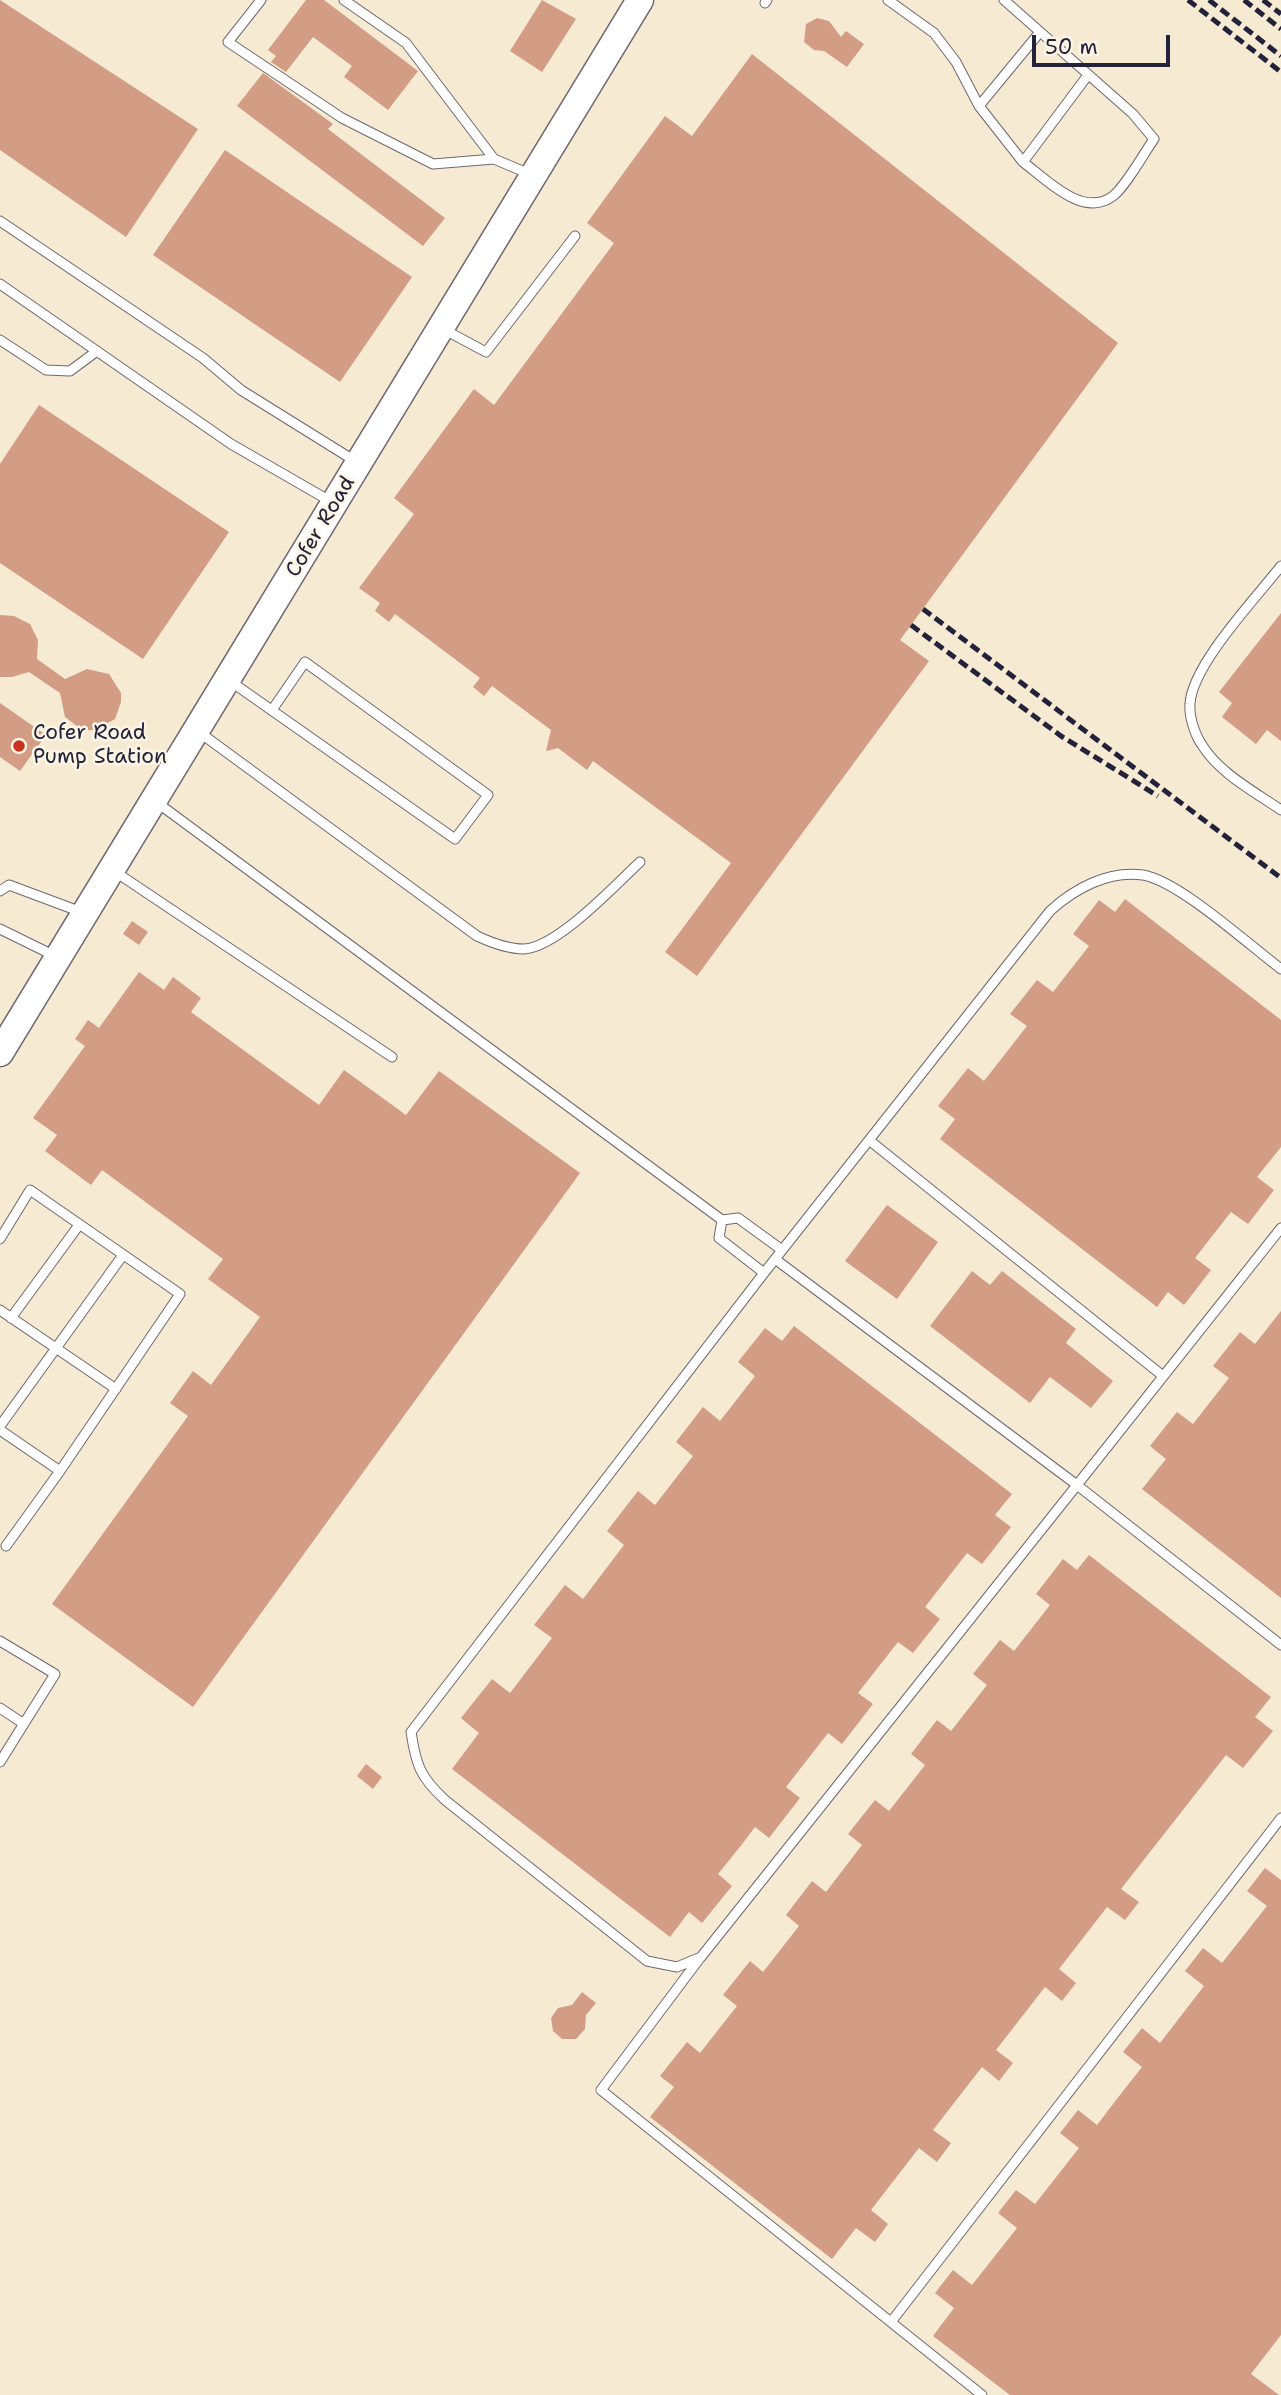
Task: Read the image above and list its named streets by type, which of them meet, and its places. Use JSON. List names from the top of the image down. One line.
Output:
{"streets":{"street":["Cofer Road"]},"places":["Cofer Road Pump Station"],"scale_bar":"50 m"}
